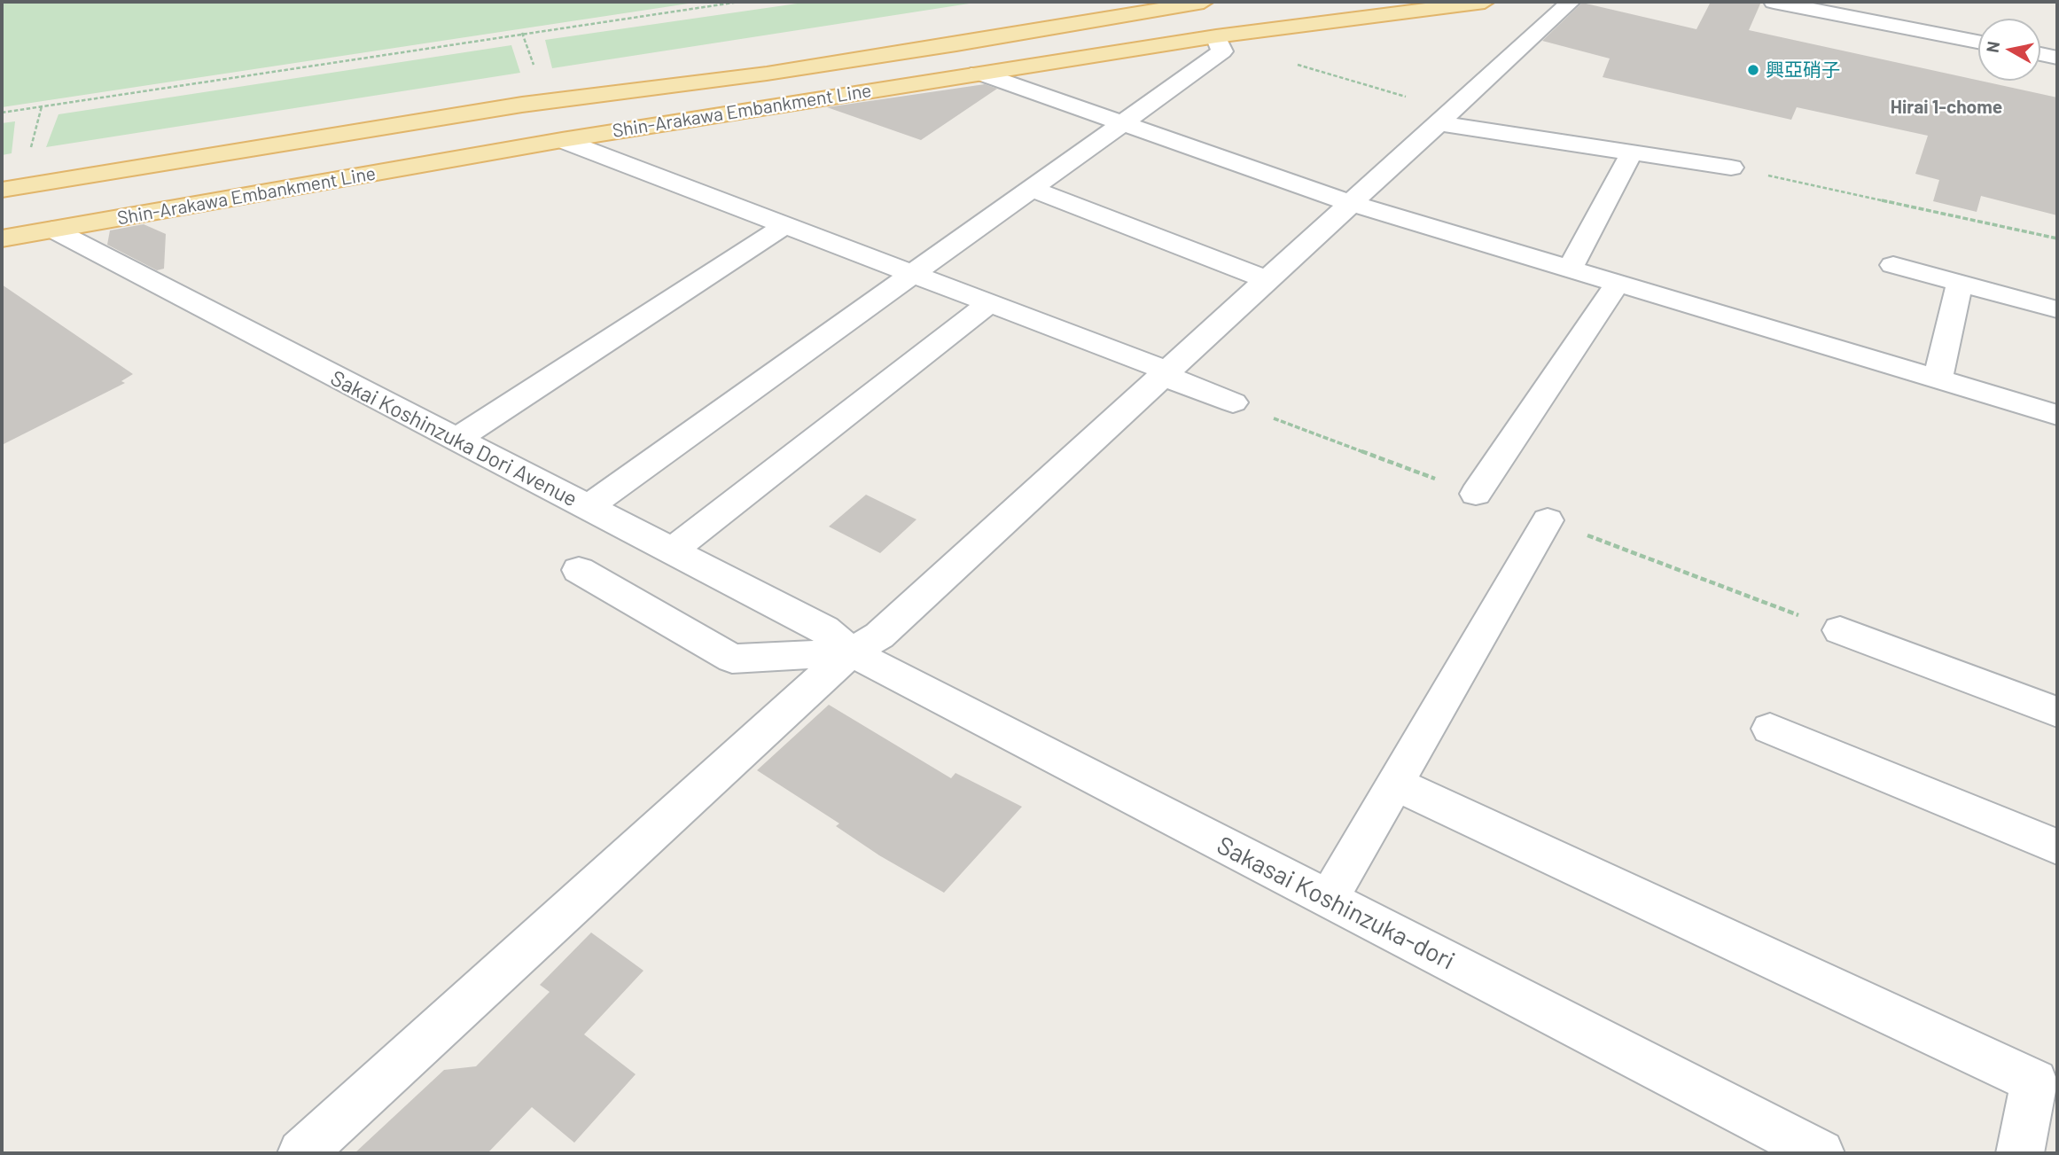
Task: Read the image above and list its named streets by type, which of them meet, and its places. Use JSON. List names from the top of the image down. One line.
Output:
{"streets":{"main road":["Shin-Arakawa Embankment Line"],"street":["Sakai Koshinzuka Dori Avenue","Sakasai Koshinzuka-dori"]},"crossings":[["Shin-Arakawa Embankment Line","Sakai Koshinzuka Dori Avenue"],["Sakai Koshinzuka Dori Avenue","Sakasai Koshinzuka-dori"]],"districts":["Hirai 1-chome"],"places":["興亞硝子"],"north":"left"}
